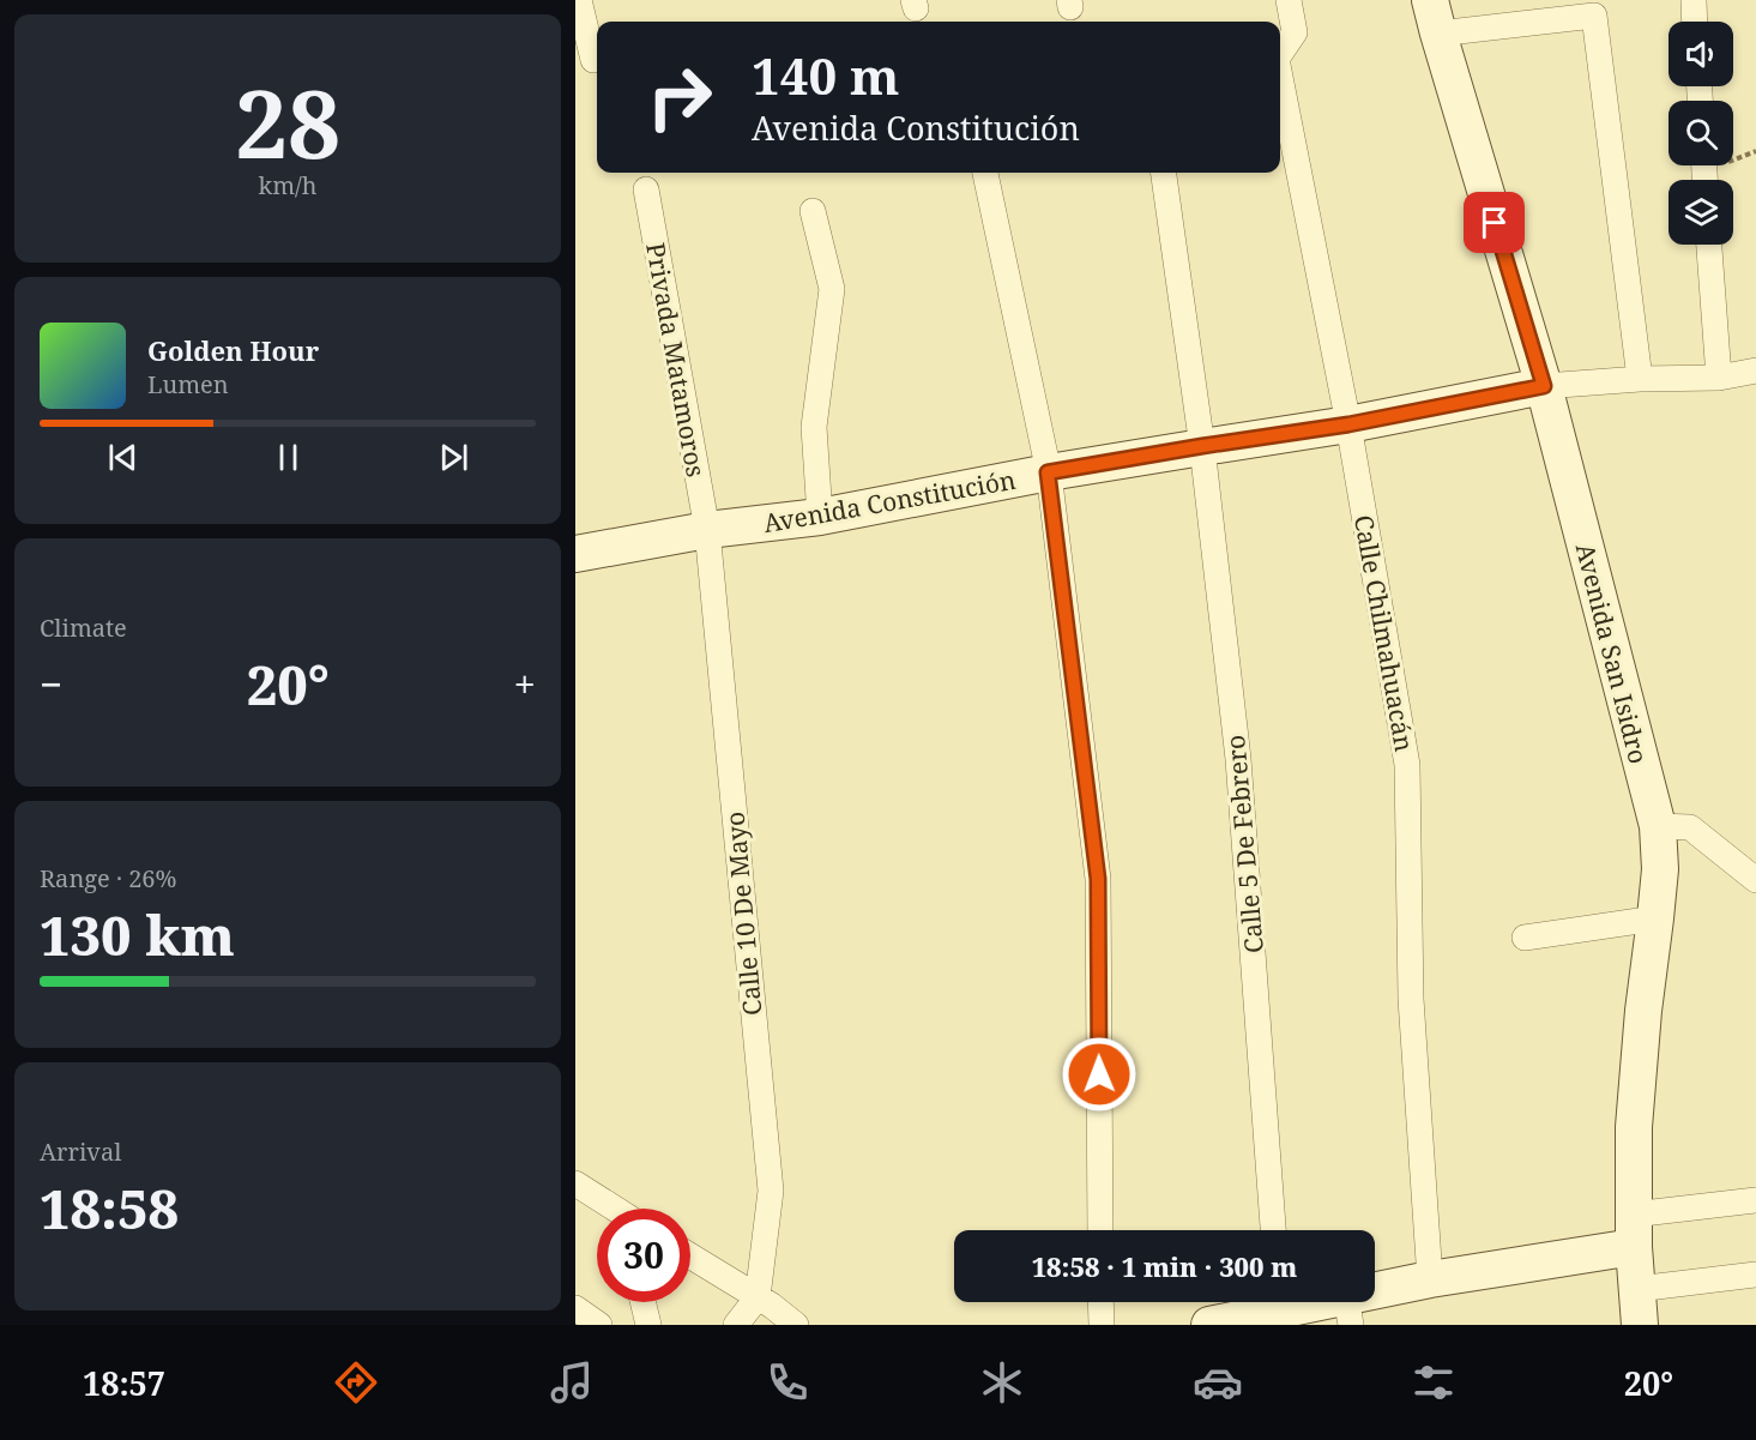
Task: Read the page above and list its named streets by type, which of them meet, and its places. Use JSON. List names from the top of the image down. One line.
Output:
{"streets":{"main road":["Avenida Constitución","Avenida San Isidro"],"street":["Privada Matamoros","Calle Chilmahuacán","Calle 5 De Febrero","Calle 10 De Mayo"]},"crossings":[["Privada Matamoros","Avenida Constitución"],["Privada Matamoros","Calle 10 De Mayo"],["Avenida Constitución","Calle Chilmahuacán"],["Avenida Constitución","Avenida San Isidro"],["Avenida Constitución","Calle 5 De Febrero"],["Avenida Constitución","Calle 10 De Mayo"]],"page":{"tile":[["28","km/h"],"Climate",["Range · 26%","130 km"],["Arrival","18:58"]],"turn":["140 m","Avenida Constitución"],"song":["Golden Hour","Lumen"],"heat":["−","20°","+"],"limit":"30","trip":"18:58 · 1 min · 300 m","tabs":["18:57","20°"]}}
